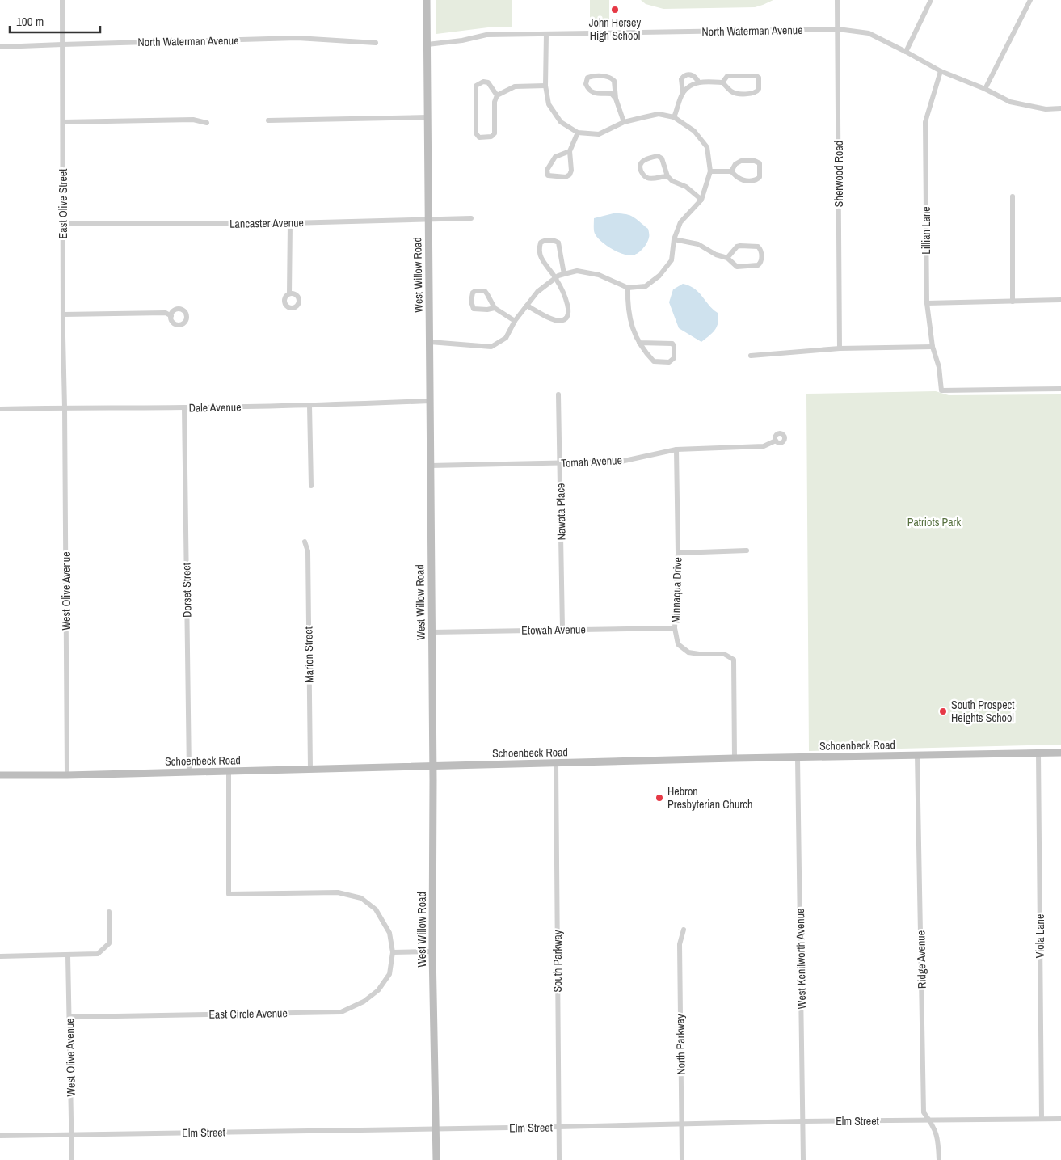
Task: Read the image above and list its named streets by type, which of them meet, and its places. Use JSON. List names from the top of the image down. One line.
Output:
{"streets":{"street":["North Waterman Avenue","Sherwood Road","East Olive Street","Lancaster Avenue","Lillian Lane","West Willow Road","Dale Avenue","Tomah Avenue","Nawata Place","Dorset Street","Minnaqua Drive","West Olive Avenue","Etowah Avenue","Marion Street","Schoenbeck Road","Viola Lane","West Kenilworth Avenue","Ridge Avenue","South Parkway","East Circle Avenue","North Parkway","Elm Street"]},"crossings":[["North Waterman Avenue","Sherwood Road"],["North Waterman Avenue","East Olive Street"],["North Waterman Avenue","Lillian Lane"],["North Waterman Avenue","West Willow Road"],["East Olive Street","Lancaster Avenue"],["East Olive Street","Dale Avenue"],["East Olive Street","West Olive Avenue"],["Lancaster Avenue","West Willow Road"],["West Willow Road","Dale Avenue"],["West Willow Road","Tomah Avenue"],["West Willow Road","Etowah Avenue"],["West Willow Road","Schoenbeck Road"],["West Willow Road","Elm Street"],["Dale Avenue","Dorset Street"],["Dale Avenue","West Olive Avenue"],["Tomah Avenue","Nawata Place"],["Tomah Avenue","Minnaqua Drive"],["Nawata Place","Etowah Avenue"],["Dorset Street","Schoenbeck Road"],["Minnaqua Drive","Etowah Avenue"],["Minnaqua Drive","Schoenbeck Road"],["West Olive Avenue","Schoenbeck Road"],["West Olive Avenue","East Circle Avenue"],["West Olive Avenue","Elm Street"],["Marion Street","Schoenbeck Road"],["Schoenbeck Road","Viola Lane"],["Schoenbeck Road","West Kenilworth Avenue"],["Schoenbeck Road","Ridge Avenue"],["Schoenbeck Road","South Parkway"],["Schoenbeck Road","East Circle Avenue"],["Viola Lane","Elm Street"],["West Kenilworth Avenue","Elm Street"],["Ridge Avenue","Elm Street"],["South Parkway","Elm Street"],["North Parkway","Elm Street"]],"parks":["Patriots Park"],"places":["John Hersey High School","South Prospect Heights School","Hebron Presbyterian Church"],"scale_bar":"100 m"}
